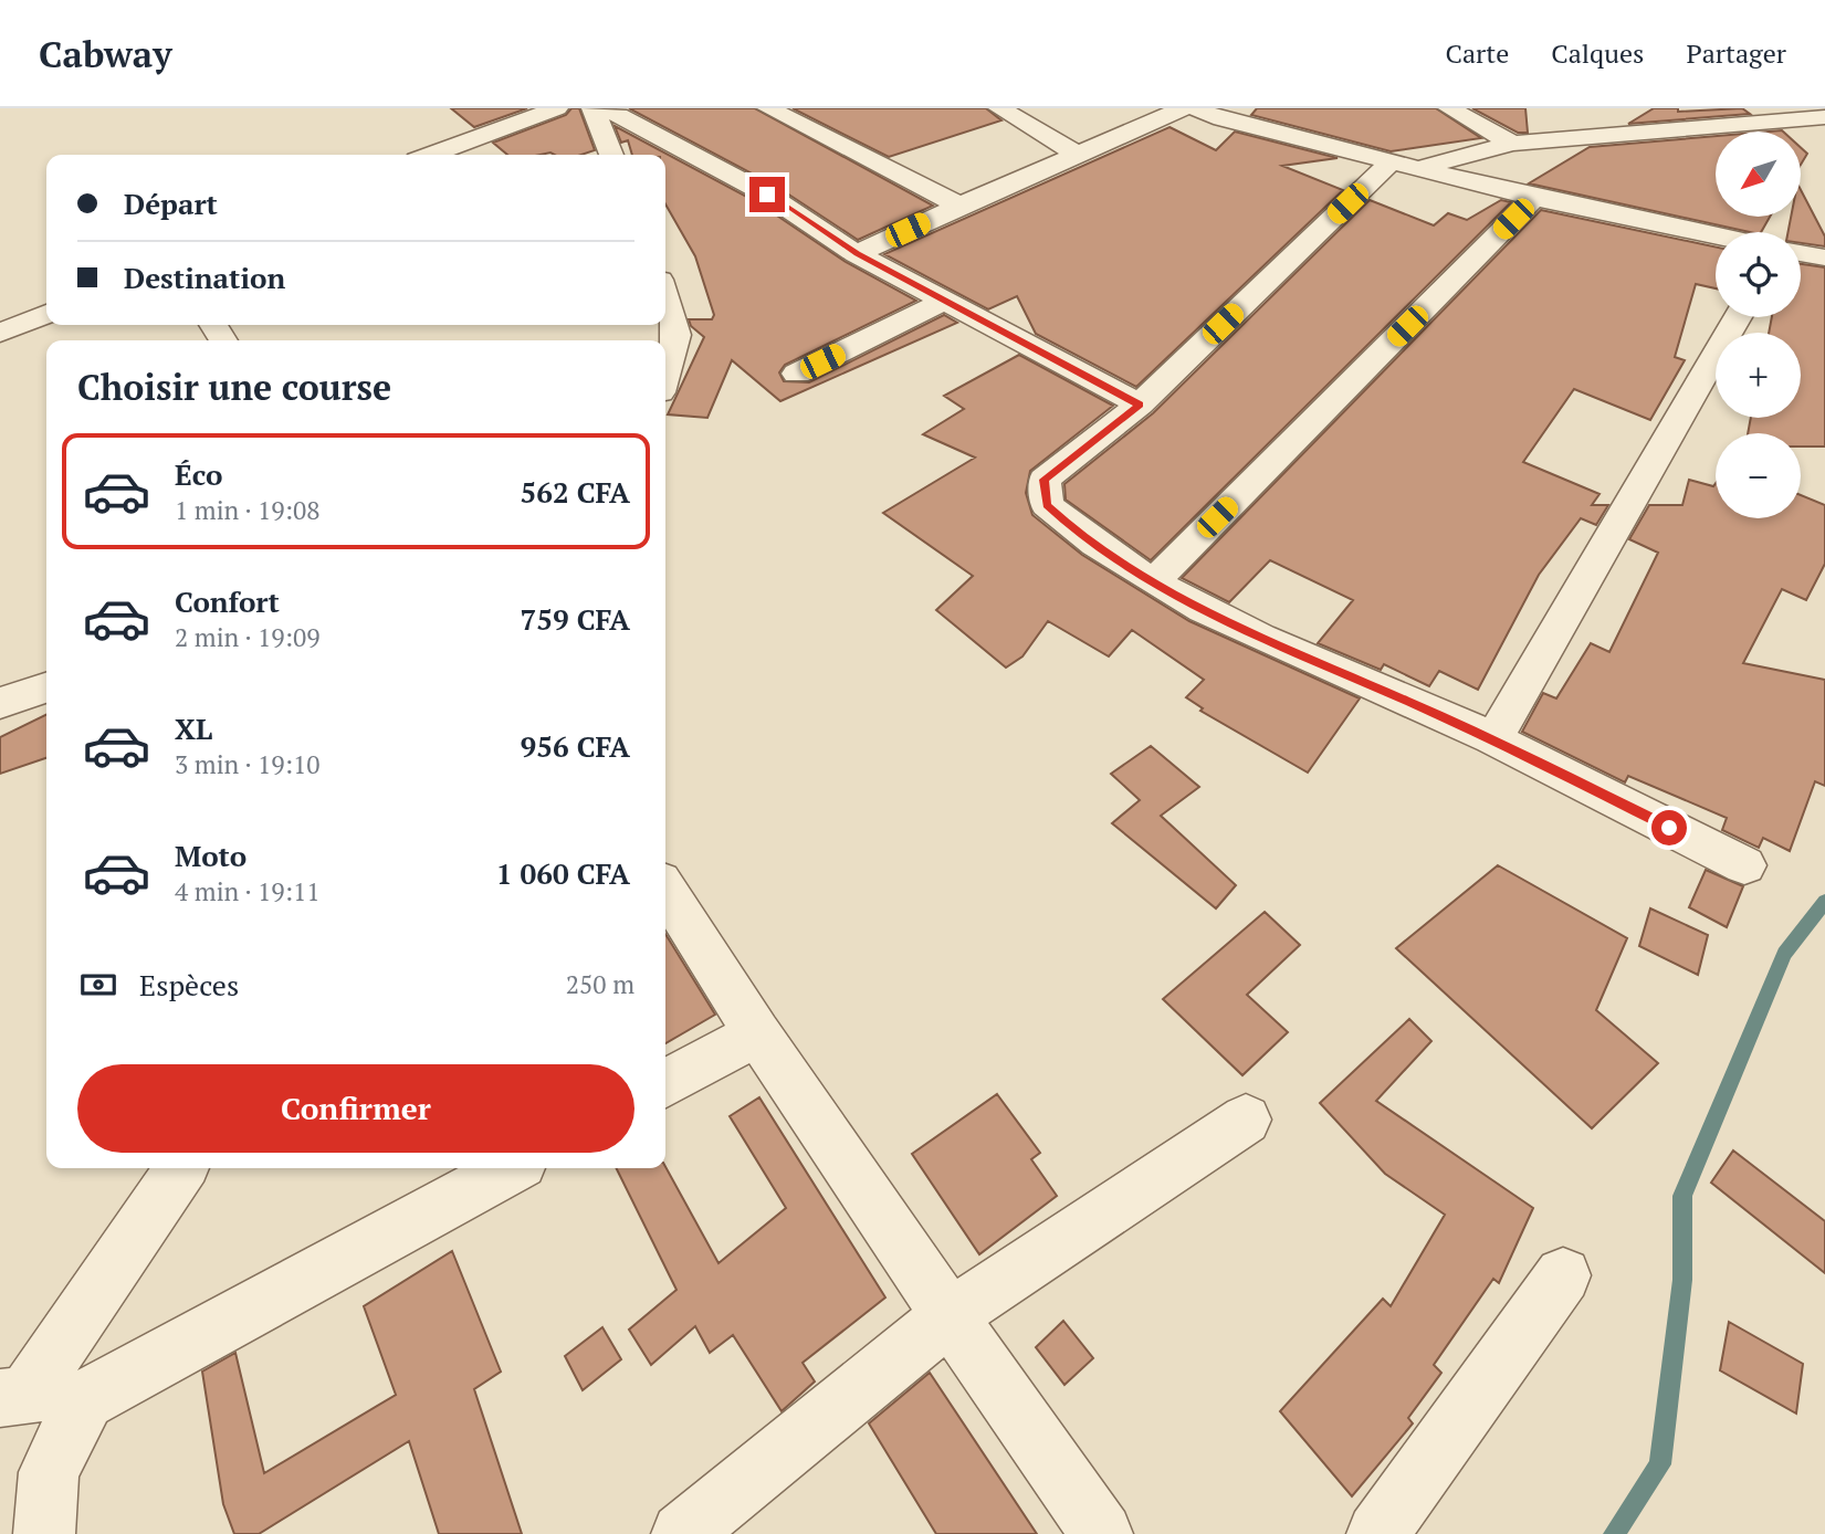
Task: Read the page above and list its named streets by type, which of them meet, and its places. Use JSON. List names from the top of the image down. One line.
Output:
{"north":"bottom left","page":{"header":"Cabway","nav":["Carte","Calques","Partager"],"map_buttons":["+","−"],"banner":["Départ","Destination"],"heading":"Choisir une course","list":[{"name":"Éco","note":"1 min · 19:08","value":"562 CFA"},{"name":"Confort","note":"2 min · 19:09","value":"759 CFA"},{"name":"XL","note":"3 min · 19:10","value":"956 CFA"},{"name":"Moto","note":"4 min · 19:11","value":"1 060 CFA"}],"pay":["Espèces","250 m"],"buttons":"Confirmer"}}
